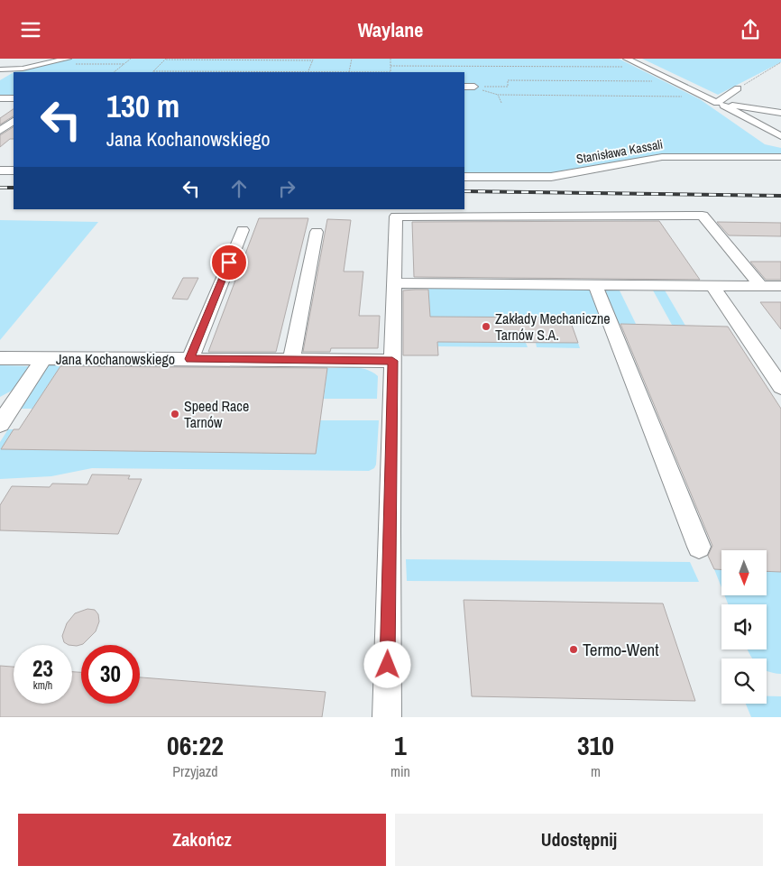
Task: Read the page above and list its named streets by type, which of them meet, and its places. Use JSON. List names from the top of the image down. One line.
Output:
{"streets":{"street":["Stanisława Kassali","Jana Kochanowskiego"]},"places":["Zakłady Mechaniczne Tarnów S.A.","Speed Race Tarnów","Termo-Went"],"north":"bottom","page":{"header":"Waylane","turn":["130 m","Jana Kochanowskiego"],"speed":"23 km/h","limit":"30","eta":["06:22","Przyjazd","1","min","310","m"],"buttons":["Zakończ","Udostępnij"]}}
